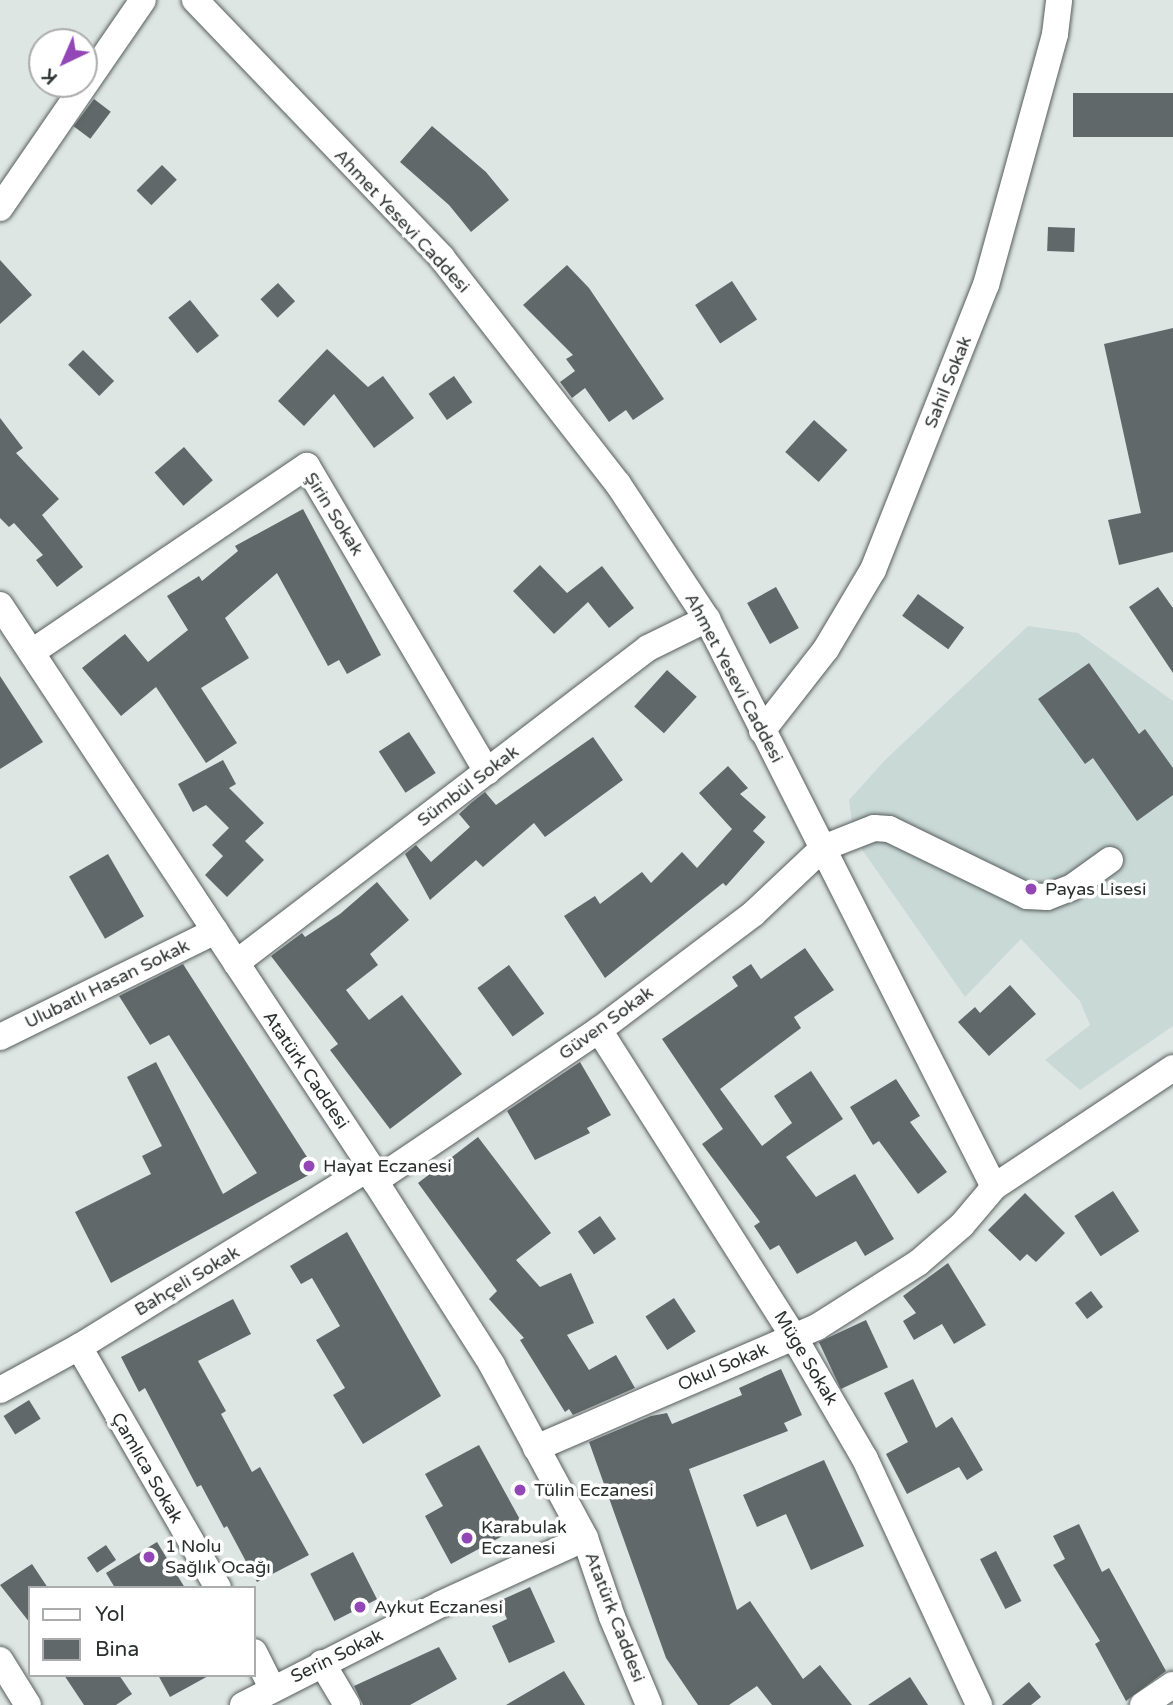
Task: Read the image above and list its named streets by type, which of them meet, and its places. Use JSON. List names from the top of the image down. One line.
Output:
{"streets":{"street":["Ahmet Yesevi Caddesi","Sahil Sokak","Şirin Sokak","Sümbül Sokak","Ulubatlı Hasan Sokak","Güven Sokak","Atatürk Caddesi","Bahçeli Sokak","Müge Sokak","Okul Sokak","Çamlıca Sokak","Serin Sokak"]},"crossings":[["Ahmet Yesevi Caddesi","Sahil Sokak"],["Ahmet Yesevi Caddesi","Sümbül Sokak"],["Ahmet Yesevi Caddesi","Güven Sokak"],["Ahmet Yesevi Caddesi","Okul Sokak"],["Şirin Sokak","Sümbül Sokak"],["Şirin Sokak","Atatürk Caddesi"],["Sümbül Sokak","Atatürk Caddesi"],["Ulubatlı Hasan Sokak","Atatürk Caddesi"],["Güven Sokak","Atatürk Caddesi"],["Güven Sokak","Bahçeli Sokak"],["Güven Sokak","Müge Sokak"],["Atatürk Caddesi","Bahçeli Sokak"],["Atatürk Caddesi","Okul Sokak"],["Atatürk Caddesi","Serin Sokak"],["Bahçeli Sokak","Çamlıca Sokak"],["Müge Sokak","Okul Sokak"]],"places":["Payas Lisesi","Hayat Eczanesi","Tülin Eczanesi","Karabulak Eczanesi","1 Nolu Sağlık Ocağı","Aykut Eczanesi"],"legend":["Yol","Bina"],"north":"bottom left"}
